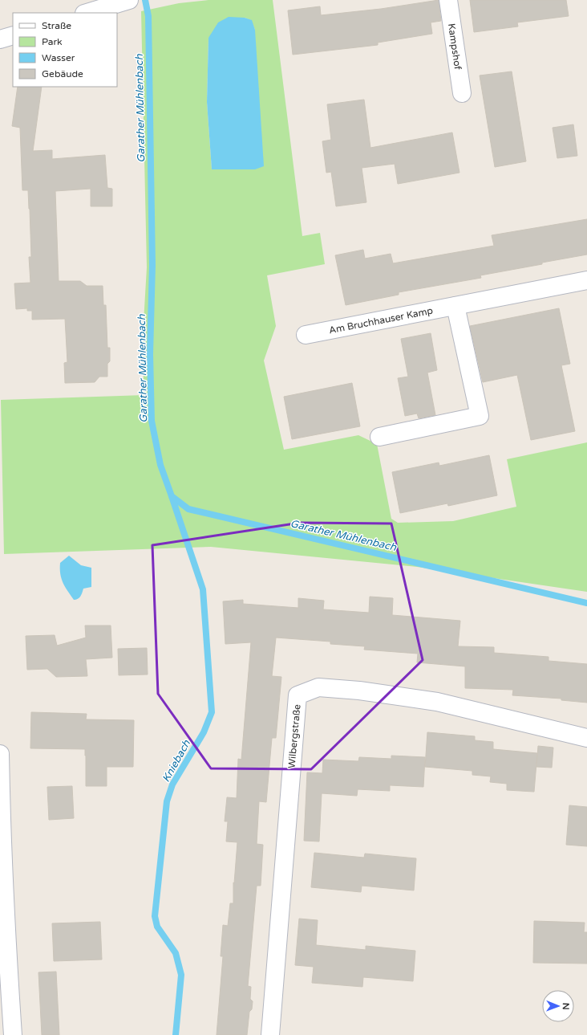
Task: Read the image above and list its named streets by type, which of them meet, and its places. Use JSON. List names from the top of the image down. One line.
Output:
{"streets":{"street":["Kampshof","Am Bruchhauser Kamp","Wilbergstraße"]},"water":["Garather Mühlenbach","Kniebach"],"legend":["Straße","Park","Wasser","Gebäude"],"north":"right"}
